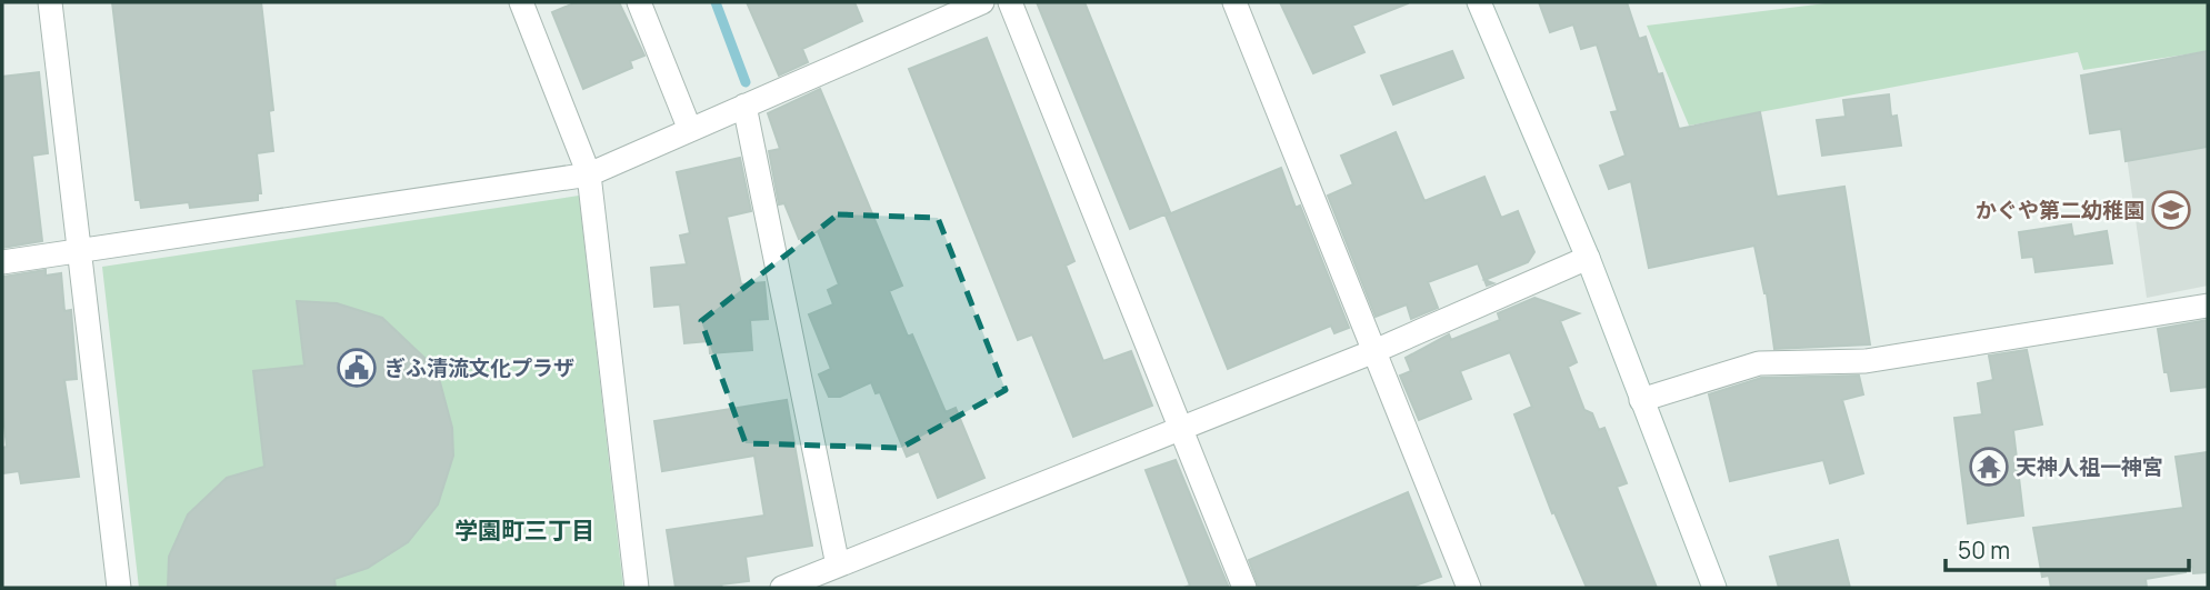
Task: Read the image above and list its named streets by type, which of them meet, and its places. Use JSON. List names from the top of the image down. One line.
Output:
{"districts":["学園町三丁目"],"places":{"school or university":["かぐや第二幼稚園"],"public building":["ぎふ清流文化プラザ"],"temple":["天神人祖一神宮"]},"scale_bar":"50 m"}
